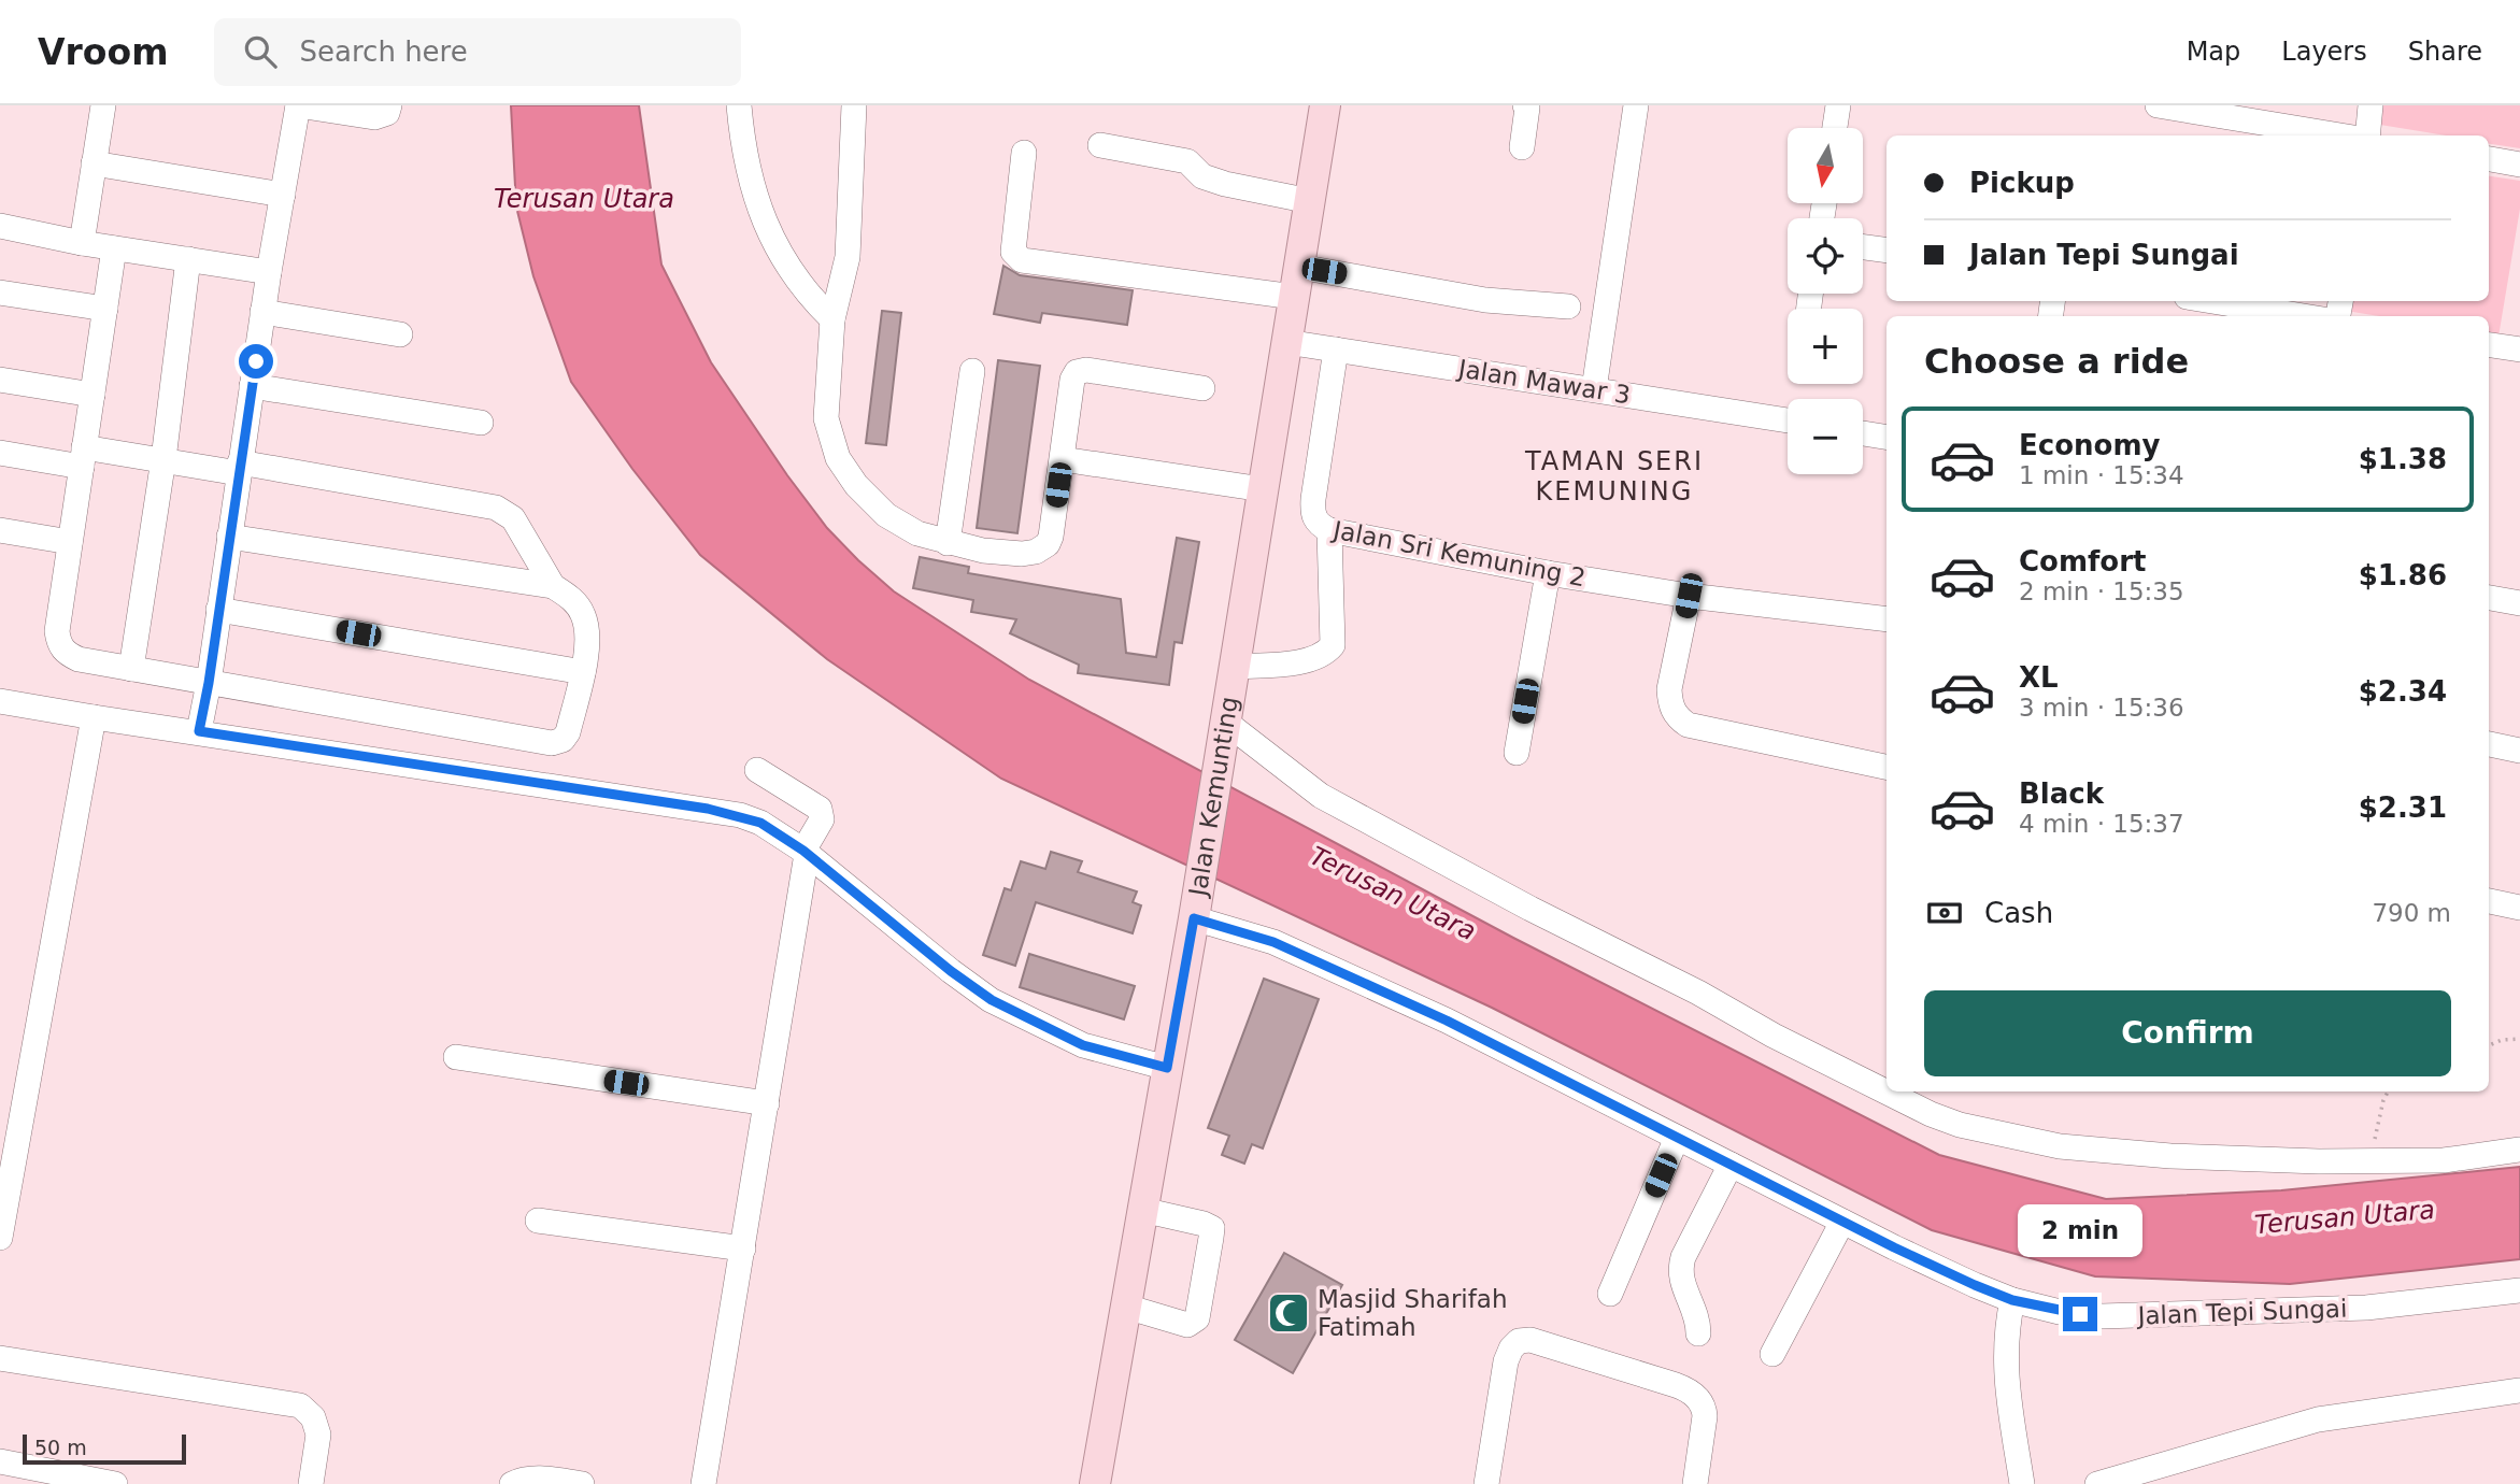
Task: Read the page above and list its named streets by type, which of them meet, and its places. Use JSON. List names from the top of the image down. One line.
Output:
{"streets":{"main road":["Jalan Kemunting"],"street":["Jalan Mawar 3","Jalan Sri Kemuning 2","Jalan Tepi Sungai"]},"crossings":[["Jalan Mawar 3","Jalan Sri Kemuning 2"],["Jalan Mawar 3","Jalan Kemunting"],["Jalan Kemunting","Jalan Tepi Sungai"]],"districts":["TAMAN SERI KEMUNING"],"water":["Terusan Utara"],"places":{"mosque":["Masjid Sharifah Fatimah"]},"scale_bar":"50 m","north":"bottom","page":{"header":"Vroom","search":"Search here","nav":["Map","Layers","Share"],"map_buttons":["+","−"],"banner":["Pickup","Jalan Tepi Sungai"],"heading":"Choose a ride","list":[{"name":"Economy","note":"1 min · 15:34","value":"$1.38"},{"name":"Comfort","note":"2 min · 15:35","value":"$1.86"},{"name":"XL","note":"3 min · 15:36","value":"$2.34"},{"name":"Black","note":"4 min · 15:37","value":"$2.31"}],"pay":["Cash","790 m"],"buttons":"Confirm","bubble":"2 min","scale":"50 m"}}
